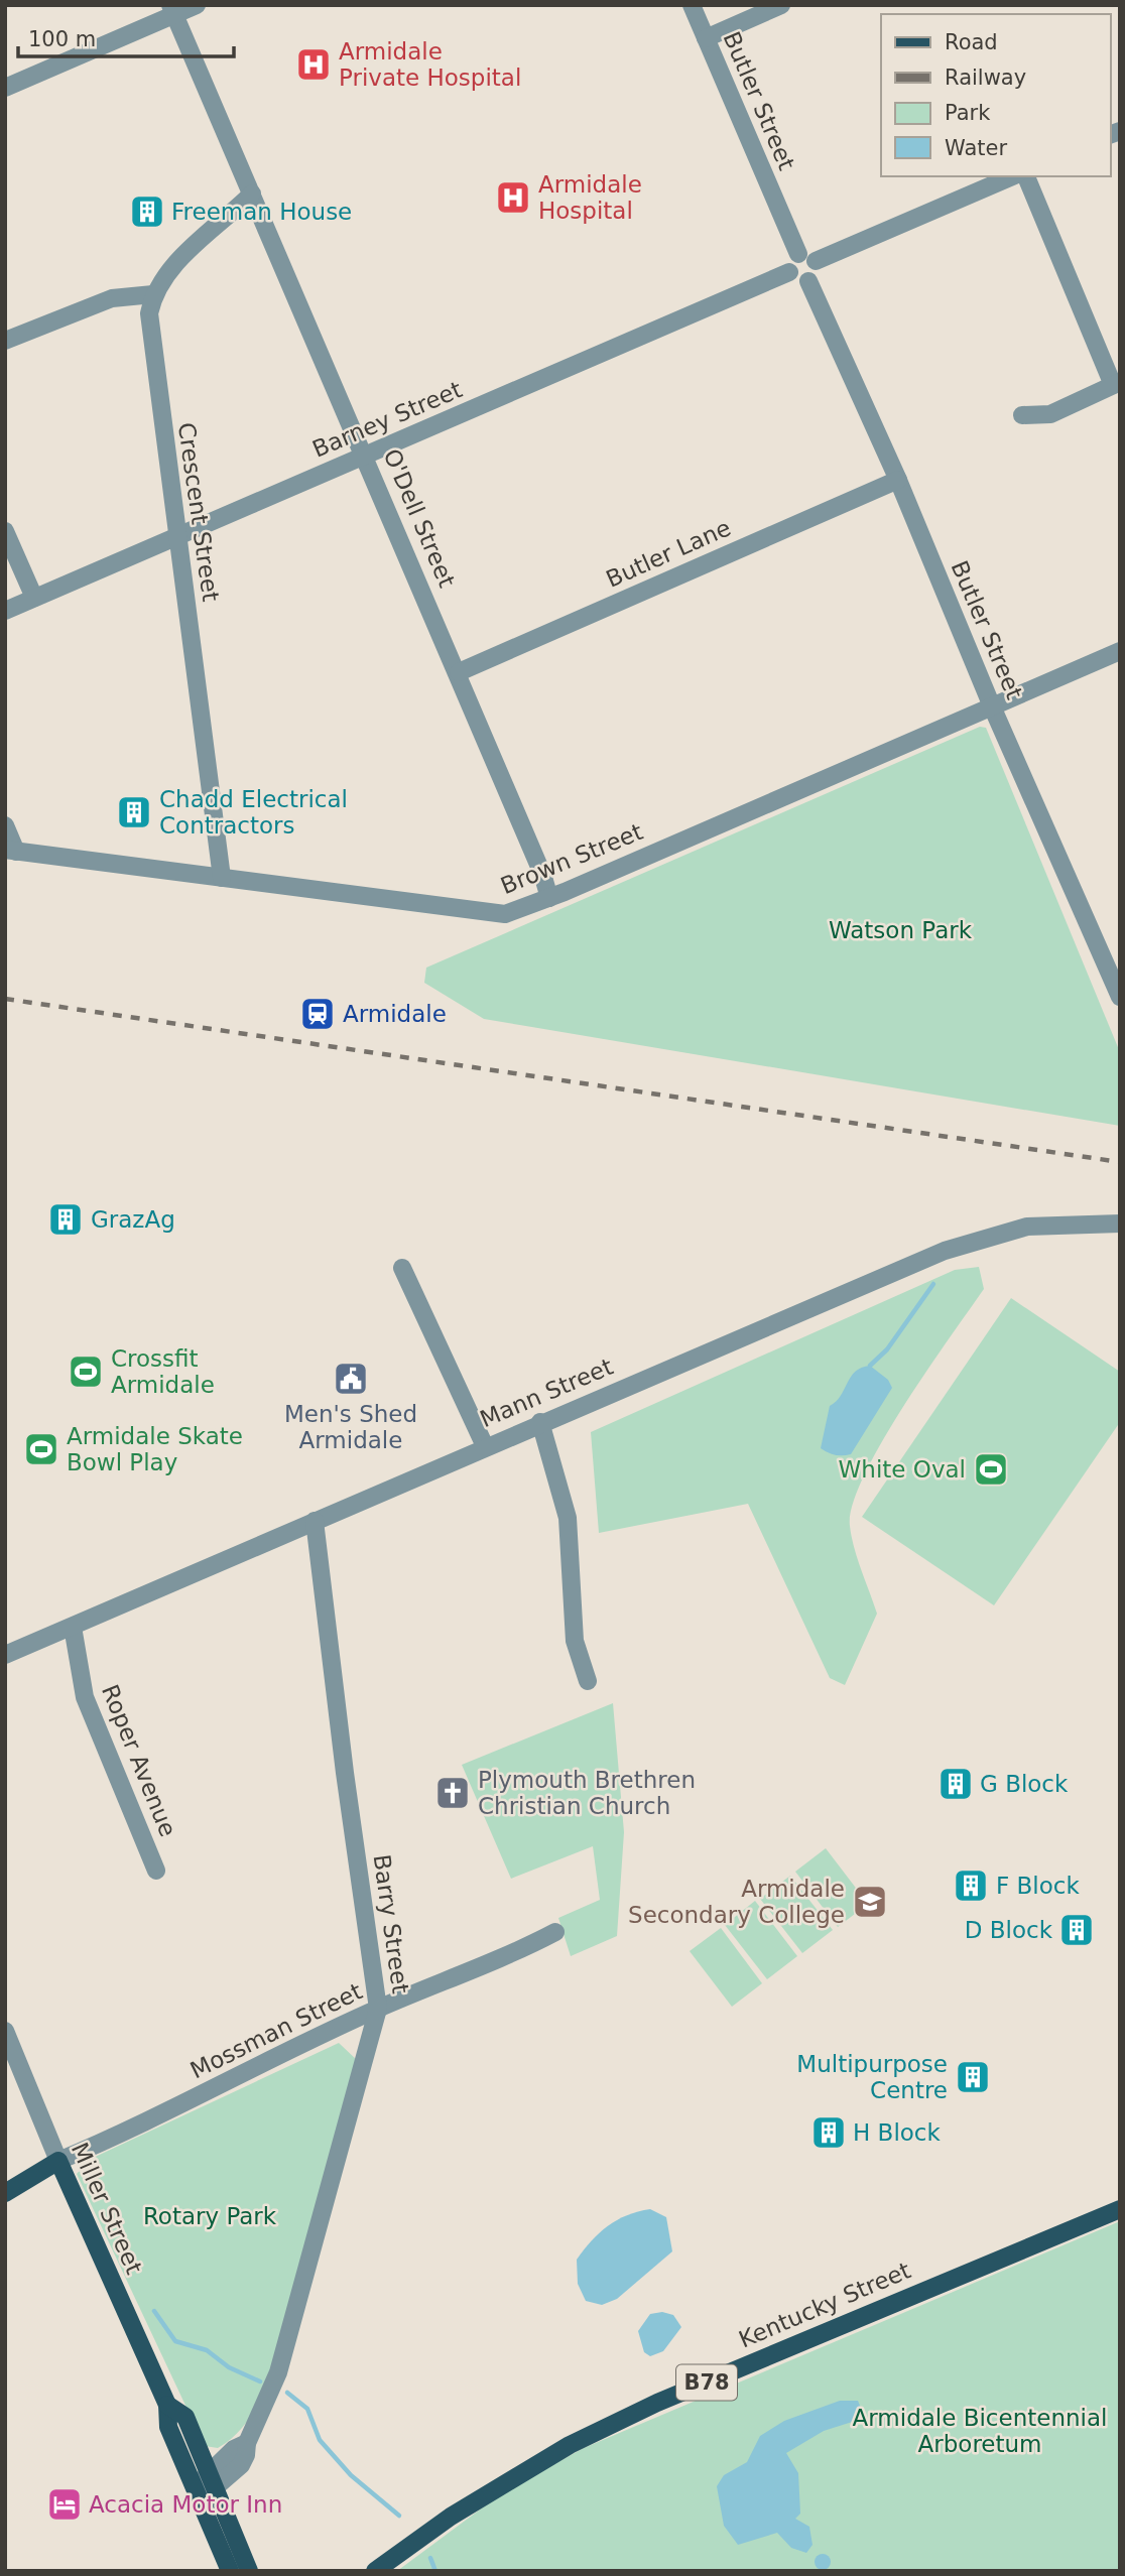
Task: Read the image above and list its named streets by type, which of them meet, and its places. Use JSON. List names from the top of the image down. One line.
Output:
{"streets":{"main road":["Miller Street","Kentucky Street","B78"],"street":["Butler Street","Barney Street","Crescent Street","O'Dell Street","Butler Lane","Brown Street","Mann Street","Roper Avenue","Barry Street","Mossman Street"]},"crossings":[["Butler Street","Barney Street"],["Butler Street","Butler Lane"],["Butler Street","Brown Street"],["Barney Street","Crescent Street"],["Barney Street","O'Dell Street"],["Crescent Street","O'Dell Street"],["Crescent Street","Brown Street"],["O'Dell Street","Butler Lane"],["O'Dell Street","Brown Street"],["Mann Street","Roper Avenue"],["Mann Street","Barry Street"],["Barry Street","Mossman Street"],["Barry Street","Miller Street"],["Mossman Street","Miller Street"]],"parks":["Watson Park","Rotary Park","Armidale Bicentennial Arboretum"],"places":{"hospital":["Armidale Private Hospital","Armidale Hospital"],"building":["Freeman House","Chadd Electrical Contractors","GrazAg","G Block","F Block","D Block","Multipurpose Centre","H Block"],"station":["Armidale"],"sports":["Crossfit Armidale","Armidale Skate Bowl Play","White Oval"],"public building":["Men's Shed Armidale"],"church":["Plymouth Brethren Christian Church"],"school or university":["Armidale Secondary College"],"hotel":["Acacia Motor Inn"]},"legend":["Road","Railway","Park","Water"],"scale_bar":"100 m"}
